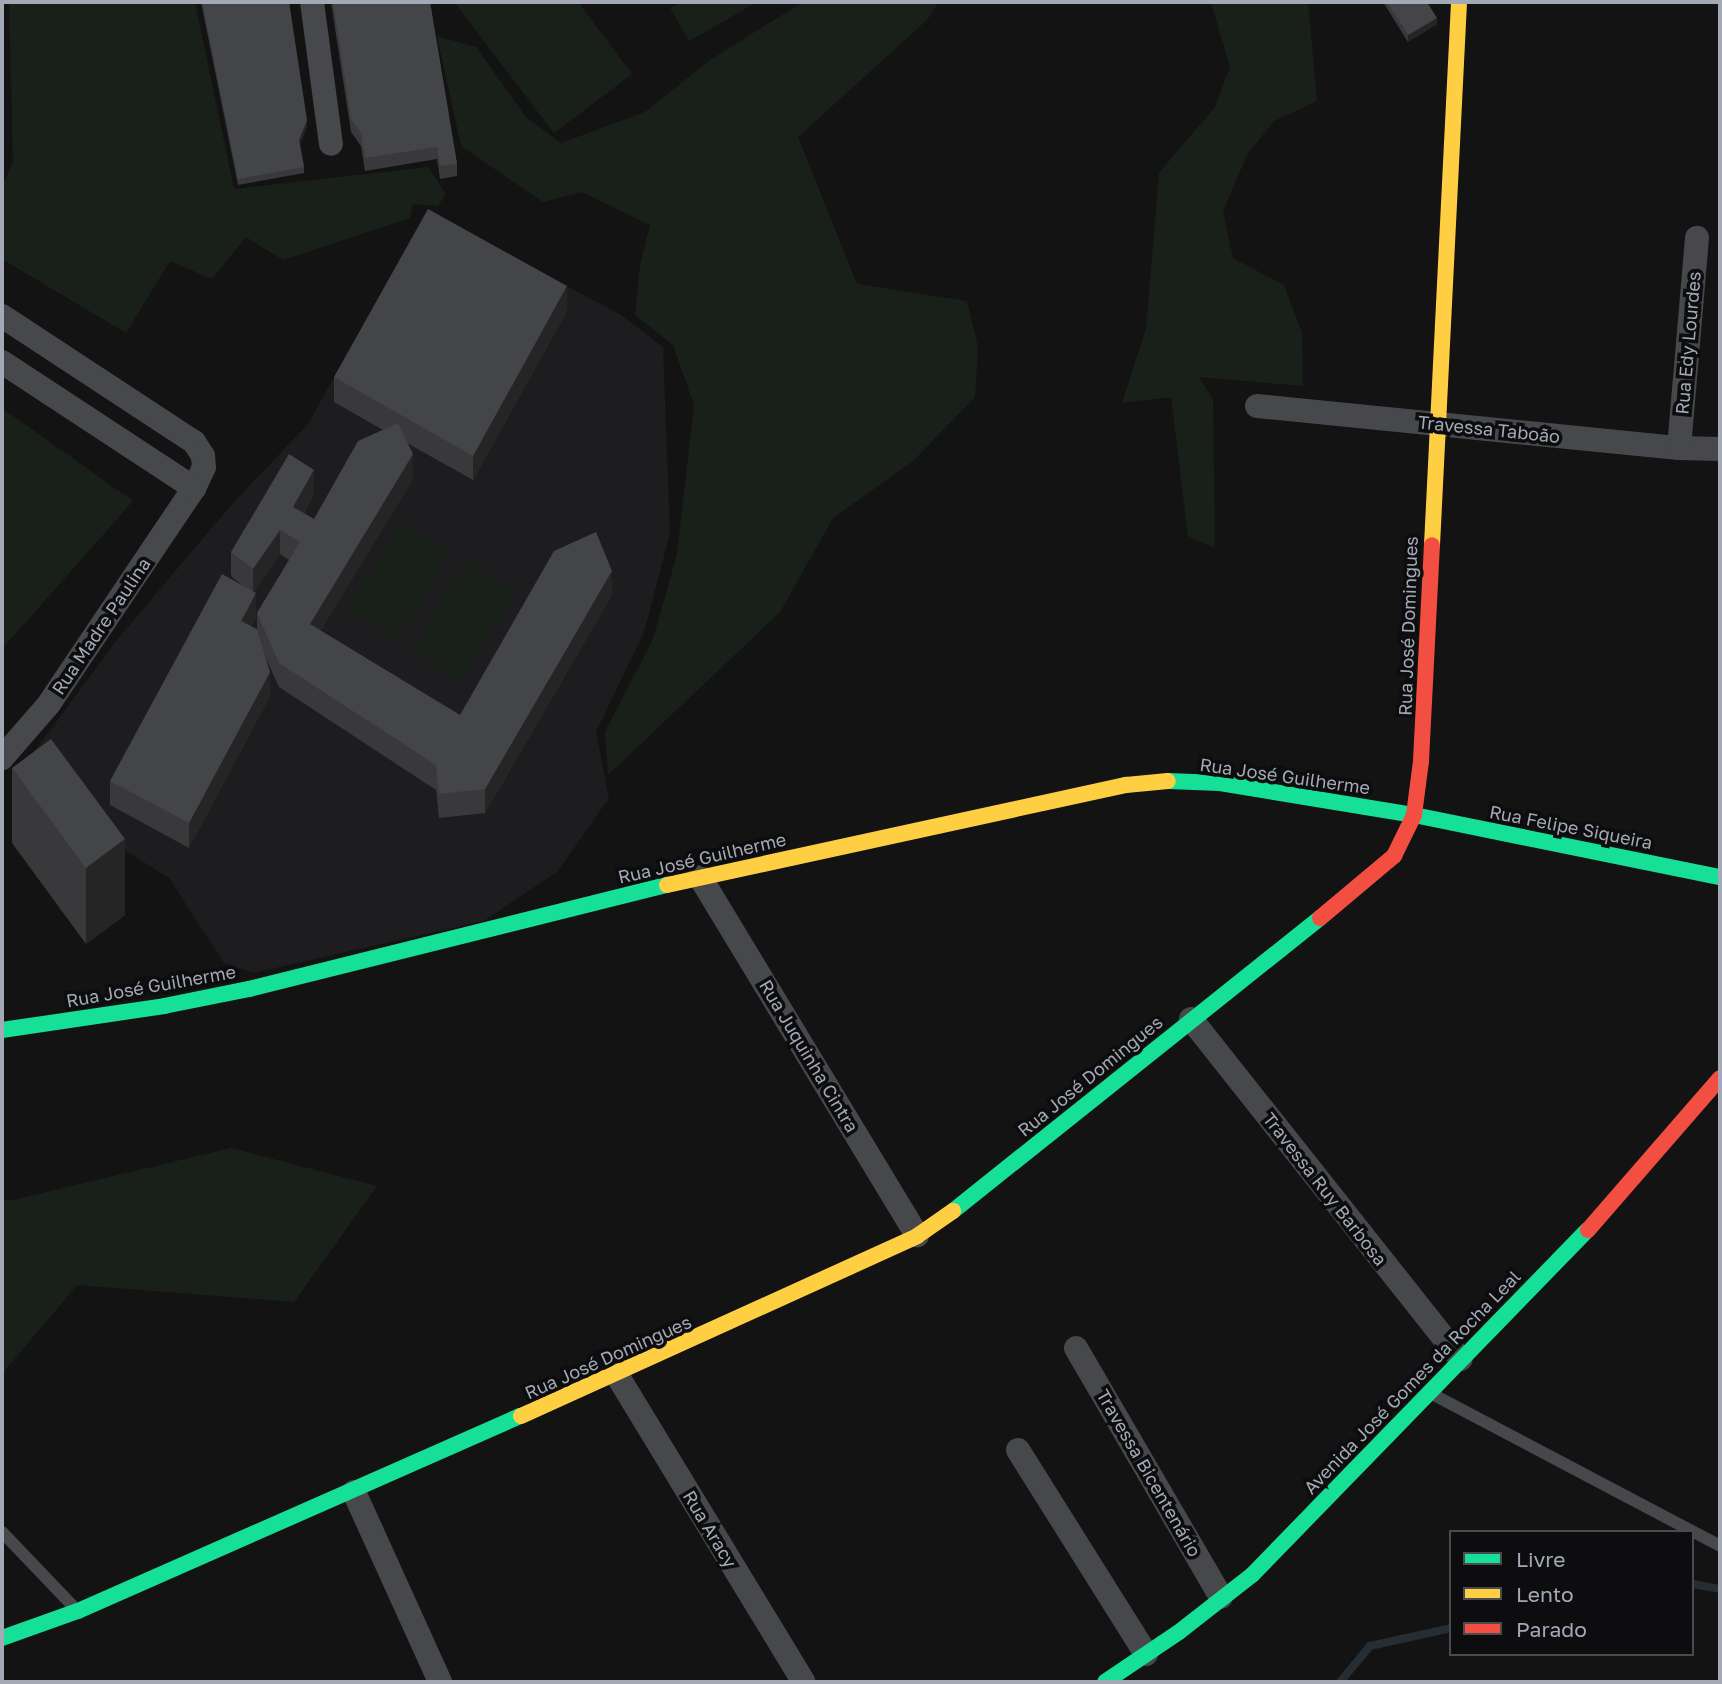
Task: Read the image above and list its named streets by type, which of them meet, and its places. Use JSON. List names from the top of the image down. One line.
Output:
{"streets":{"street":["Rua Edy Lourdes","Travessa Taboão","Rua Madre Paulina","Rua José Domingues","Rua José Guilherme","Rua Felipe Siqueira","Rua Juquinha Cintra","Travessa Ruy Barbosa","Avenida José Gomes da Rocha Leal","Travessa Bicentenário","Rua Aracy"]},"crossings":[["Rua Edy Lourdes","Travessa Taboão"],["Travessa Taboão","Rua José Domingues"],["Rua José Domingues","Rua José Guilherme"],["Rua José Domingues","Rua Felipe Siqueira"],["Rua José Domingues","Rua Juquinha Cintra"],["Rua José Domingues","Travessa Ruy Barbosa"],["Rua José Domingues","Rua Aracy"],["Rua José Guilherme","Rua Felipe Siqueira"],["Rua José Guilherme","Rua Juquinha Cintra"],["Travessa Ruy Barbosa","Avenida José Gomes da Rocha Leal"],["Avenida José Gomes da Rocha Leal","Travessa Bicentenário"]],"legend":["Livre","Lento","Parado"]}
